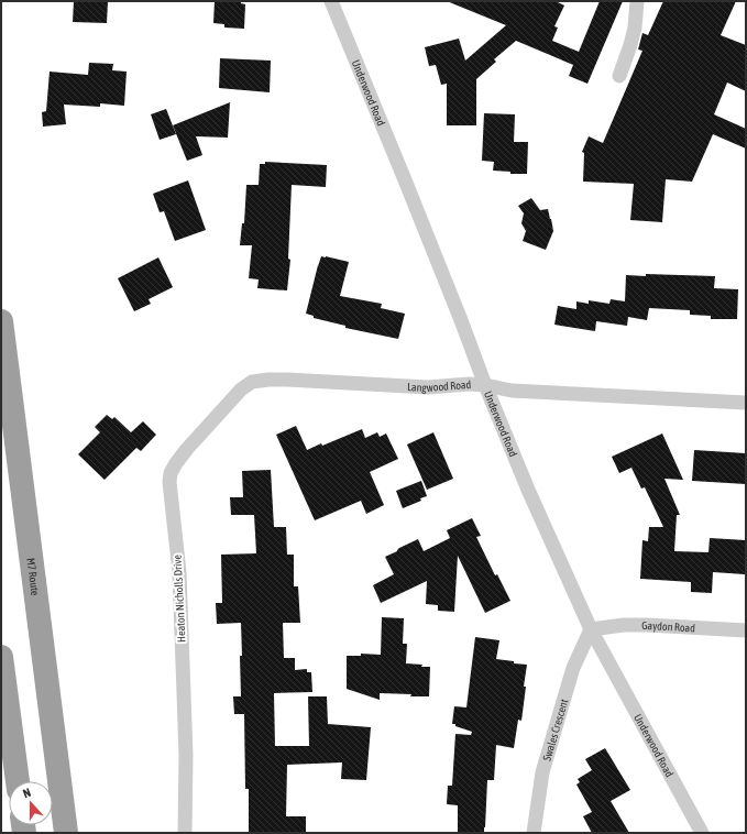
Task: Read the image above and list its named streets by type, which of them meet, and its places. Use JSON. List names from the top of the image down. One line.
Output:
{"streets":{"highway":["M7 Route"],"street":["Underwood Road","Langwood Road","Heaton Nicholls Drive","Gaydon Road","Swales Crescent"]},"crossings":[["Underwood Road","Langwood Road"],["Underwood Road","Gaydon Road"],["Underwood Road","Swales Crescent"],["Langwood Road","Heaton Nicholls Drive"],["Gaydon Road","Swales Crescent"]],"north":"top"}
